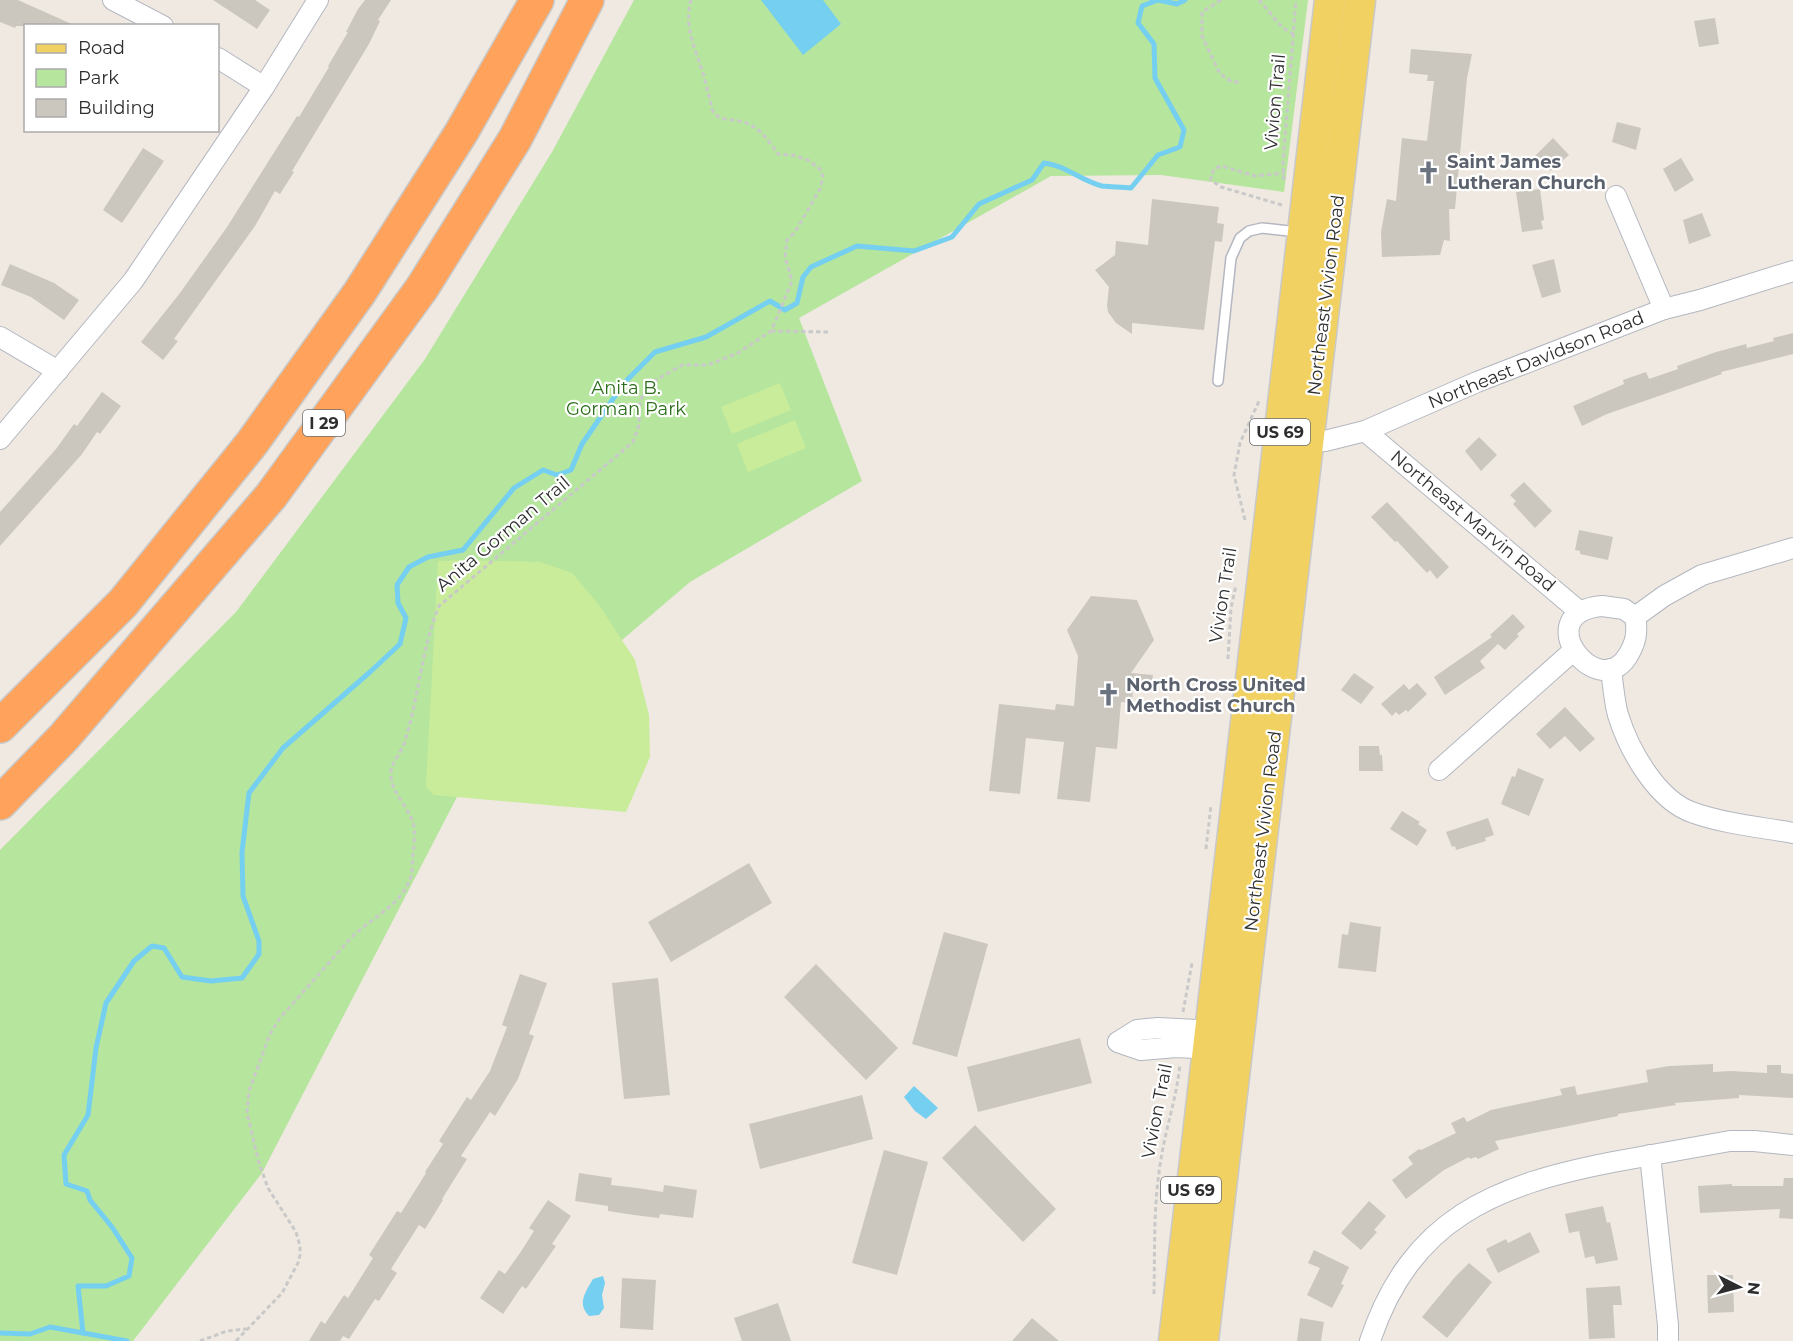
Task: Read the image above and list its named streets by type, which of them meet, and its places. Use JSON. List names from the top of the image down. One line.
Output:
{"streets":{"highway":["I 29"],"main road":["Northeast Vivion Road","US 69"],"street":["Northeast Davidson Road","Northeast Marvin Road"],"path":["Vivion Trail","Anita Gorman Trail"]},"crossings":[["Vivion Trail","Northeast Vivion Road"],["Northeast Vivion Road","Northeast Davidson Road"],["Northeast Davidson Road","Northeast Marvin Road"]],"parks":["Anita B. Gorman Park"],"places":{"church":["Saint James Lutheran Church","North Cross United Methodist Church"]},"legend":["Road","Park","Building"],"north":"right"}
